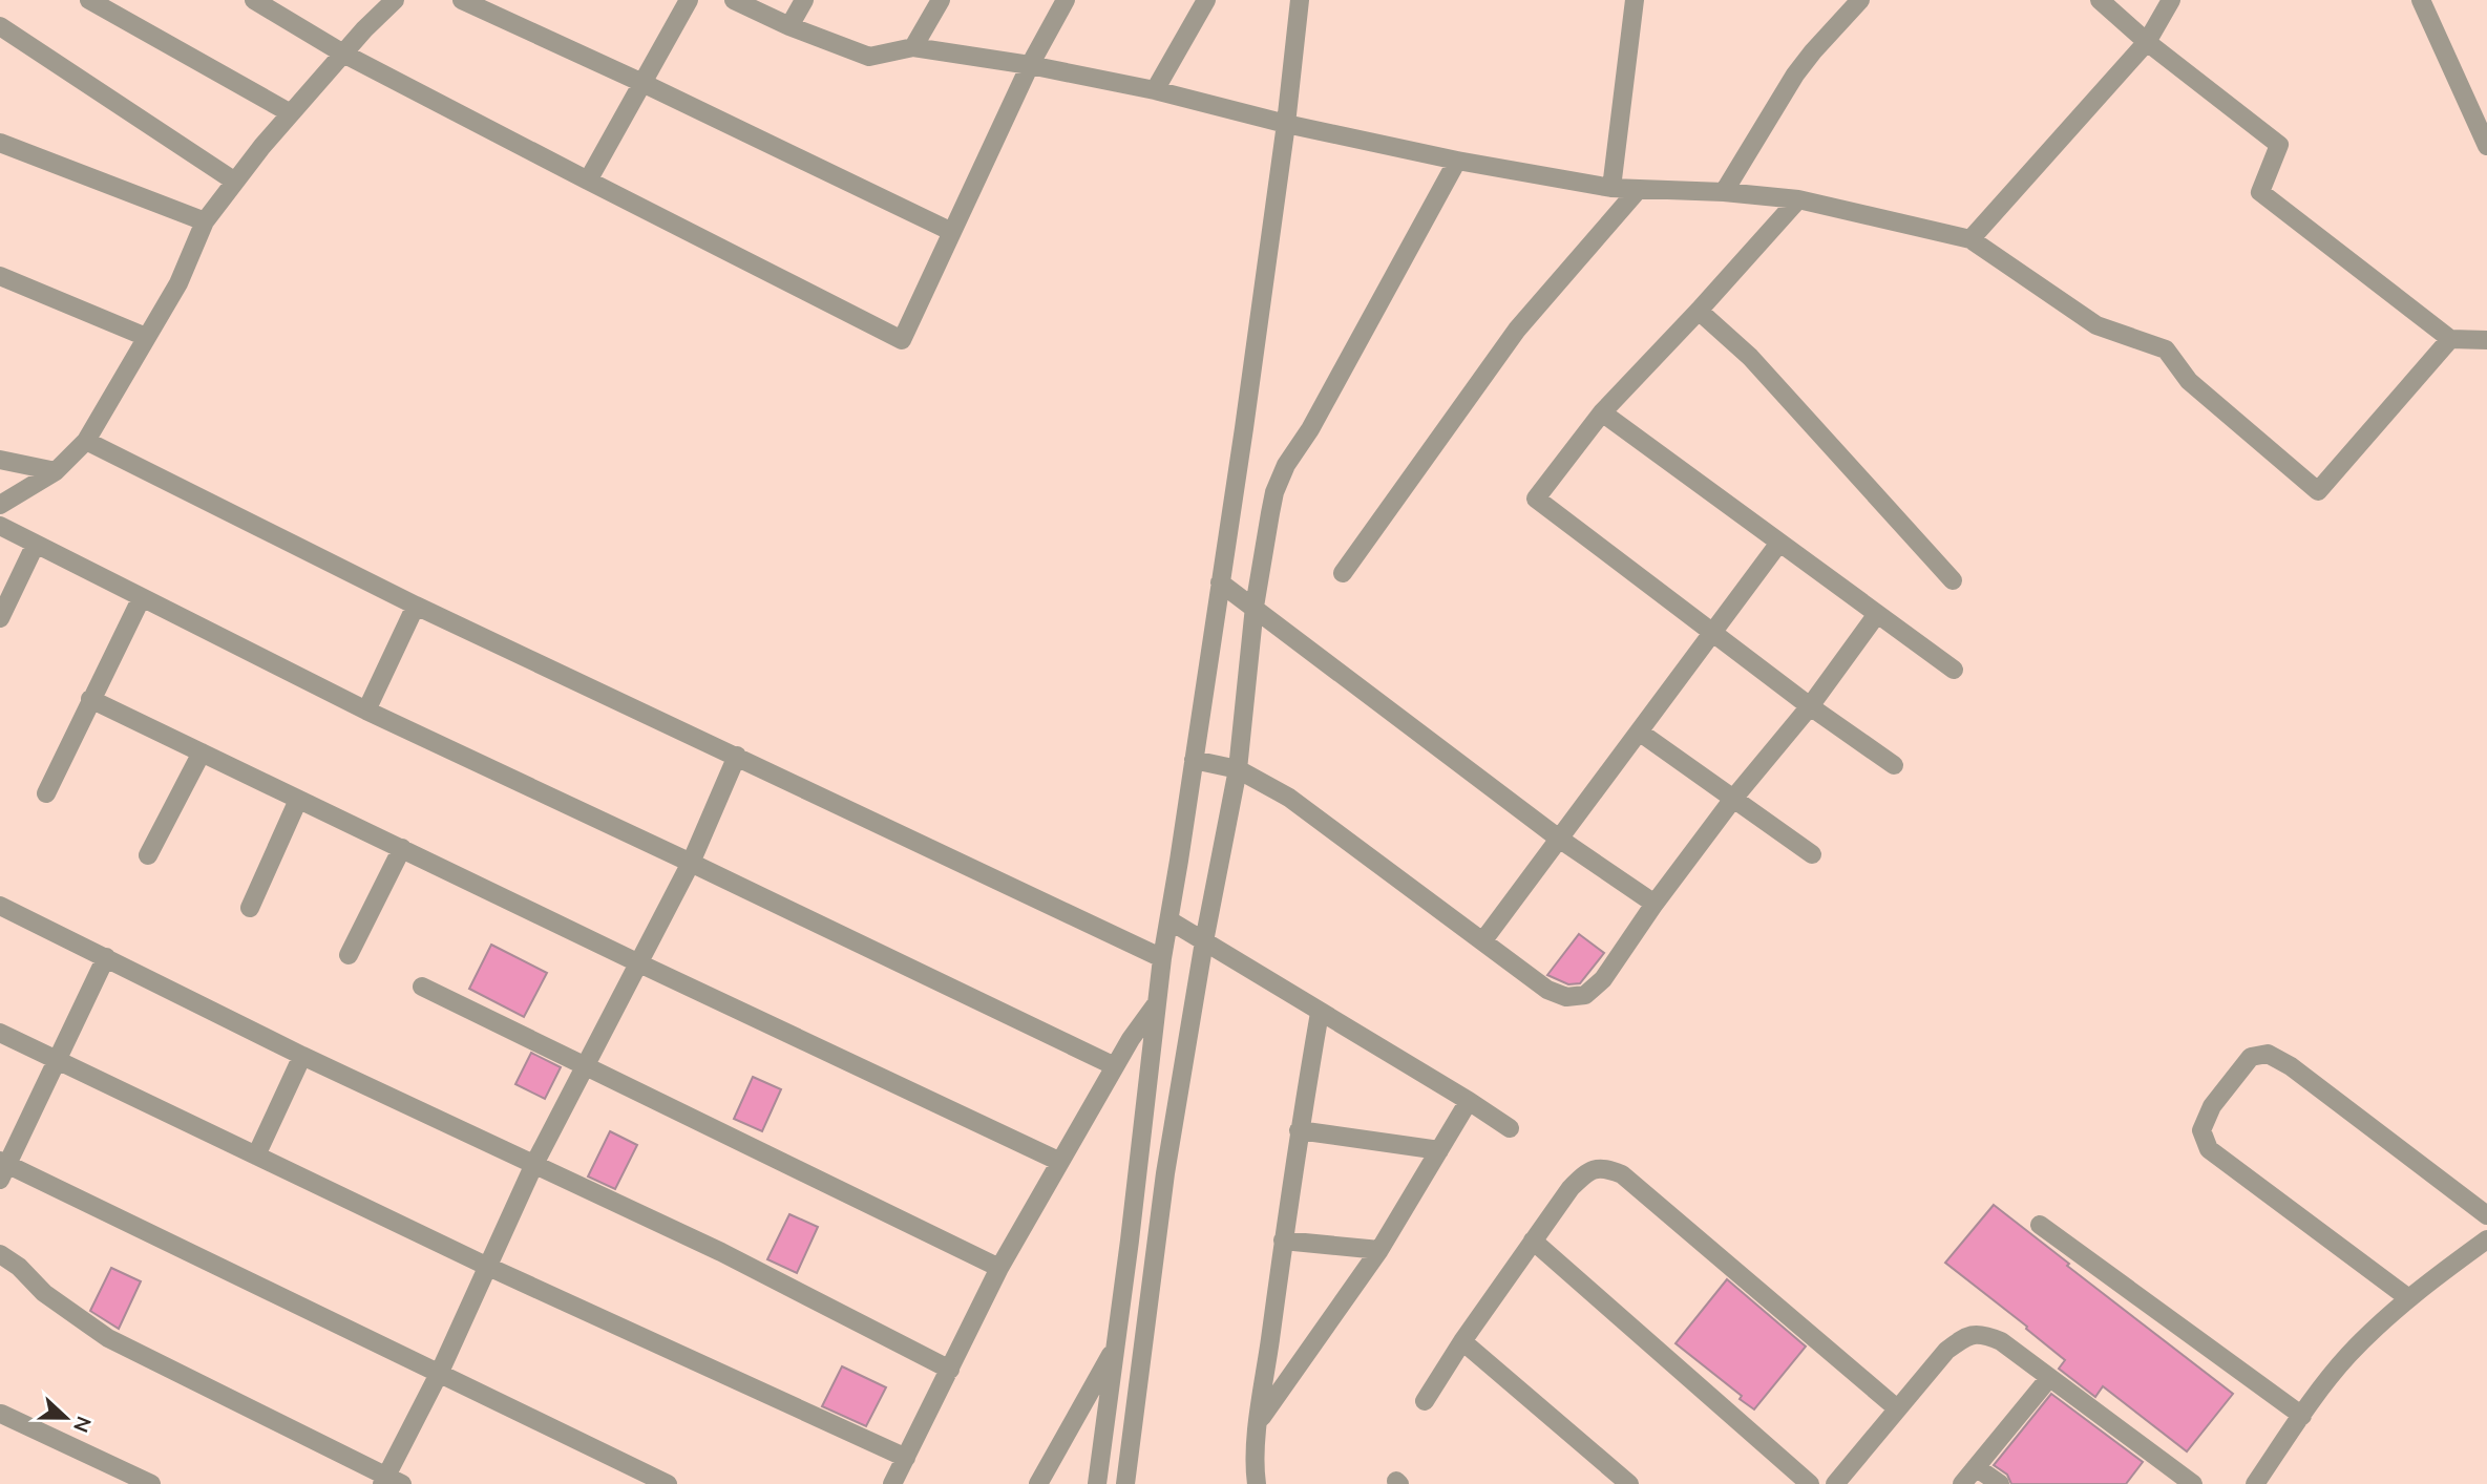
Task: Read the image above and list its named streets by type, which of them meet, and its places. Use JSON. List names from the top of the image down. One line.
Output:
{"north":"right"}
